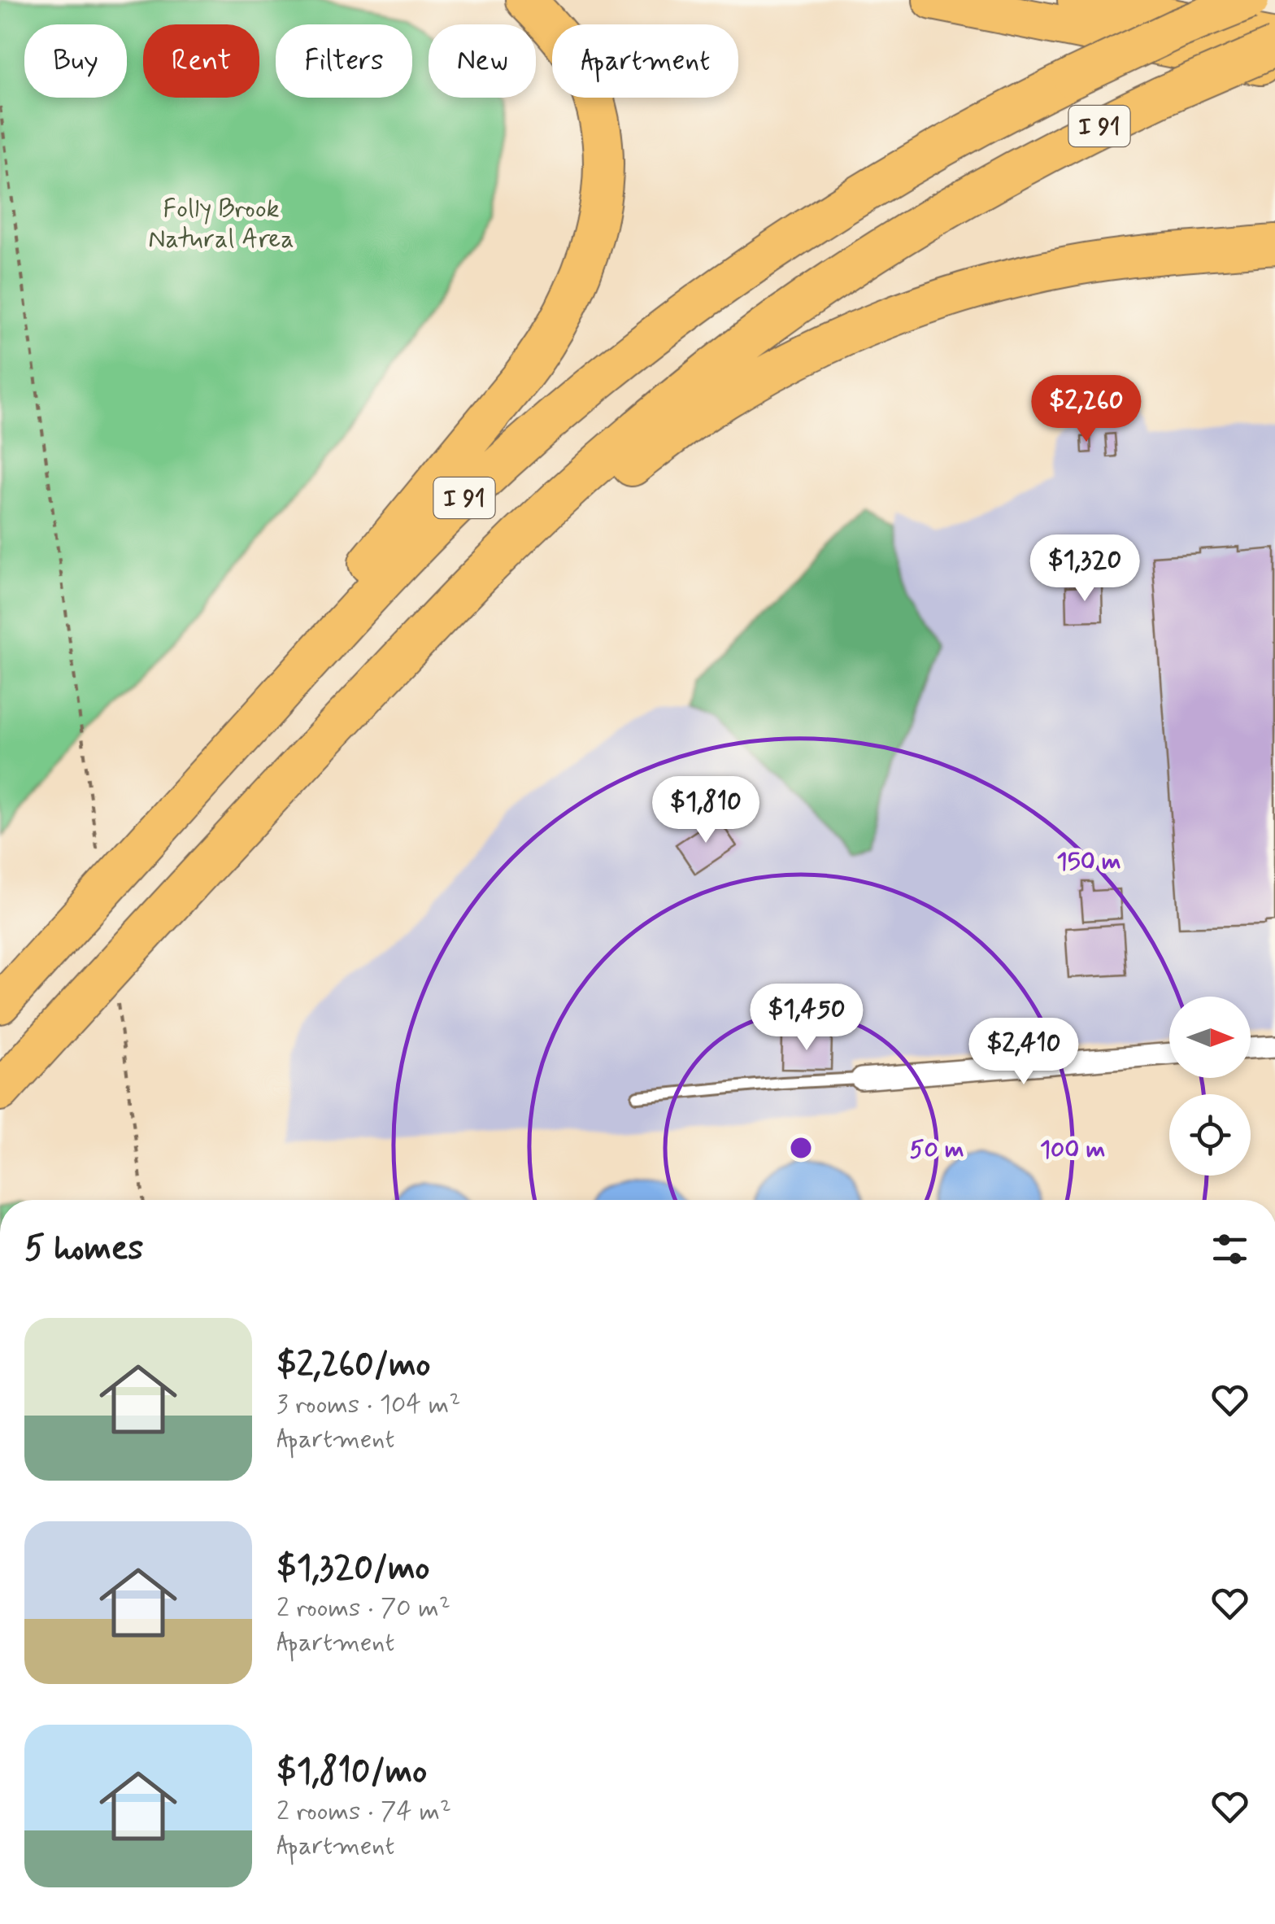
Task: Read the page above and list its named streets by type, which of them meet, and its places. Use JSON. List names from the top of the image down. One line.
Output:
{"streets":{"highway":["I 91"]},"parks":["Folly Brook Natural Area"],"north":"right","page":{"chip":["Buy","Rent","Filters","New","Apartment"],"price":["$2,260","$1,320","$1,810","$1,450","$2,410"],"heading":"5 homes","list":[{"name":"$2,260/mo","note":"3 rooms · 104 m² · Apartment"},{"name":"$1,320/mo","note":"2 rooms · 70 m² · Apartment"},{"name":"$1,810/mo","note":"2 rooms · 74 m² · Apartment"}]},"rings":["150 m","50 m","100 m"]}
